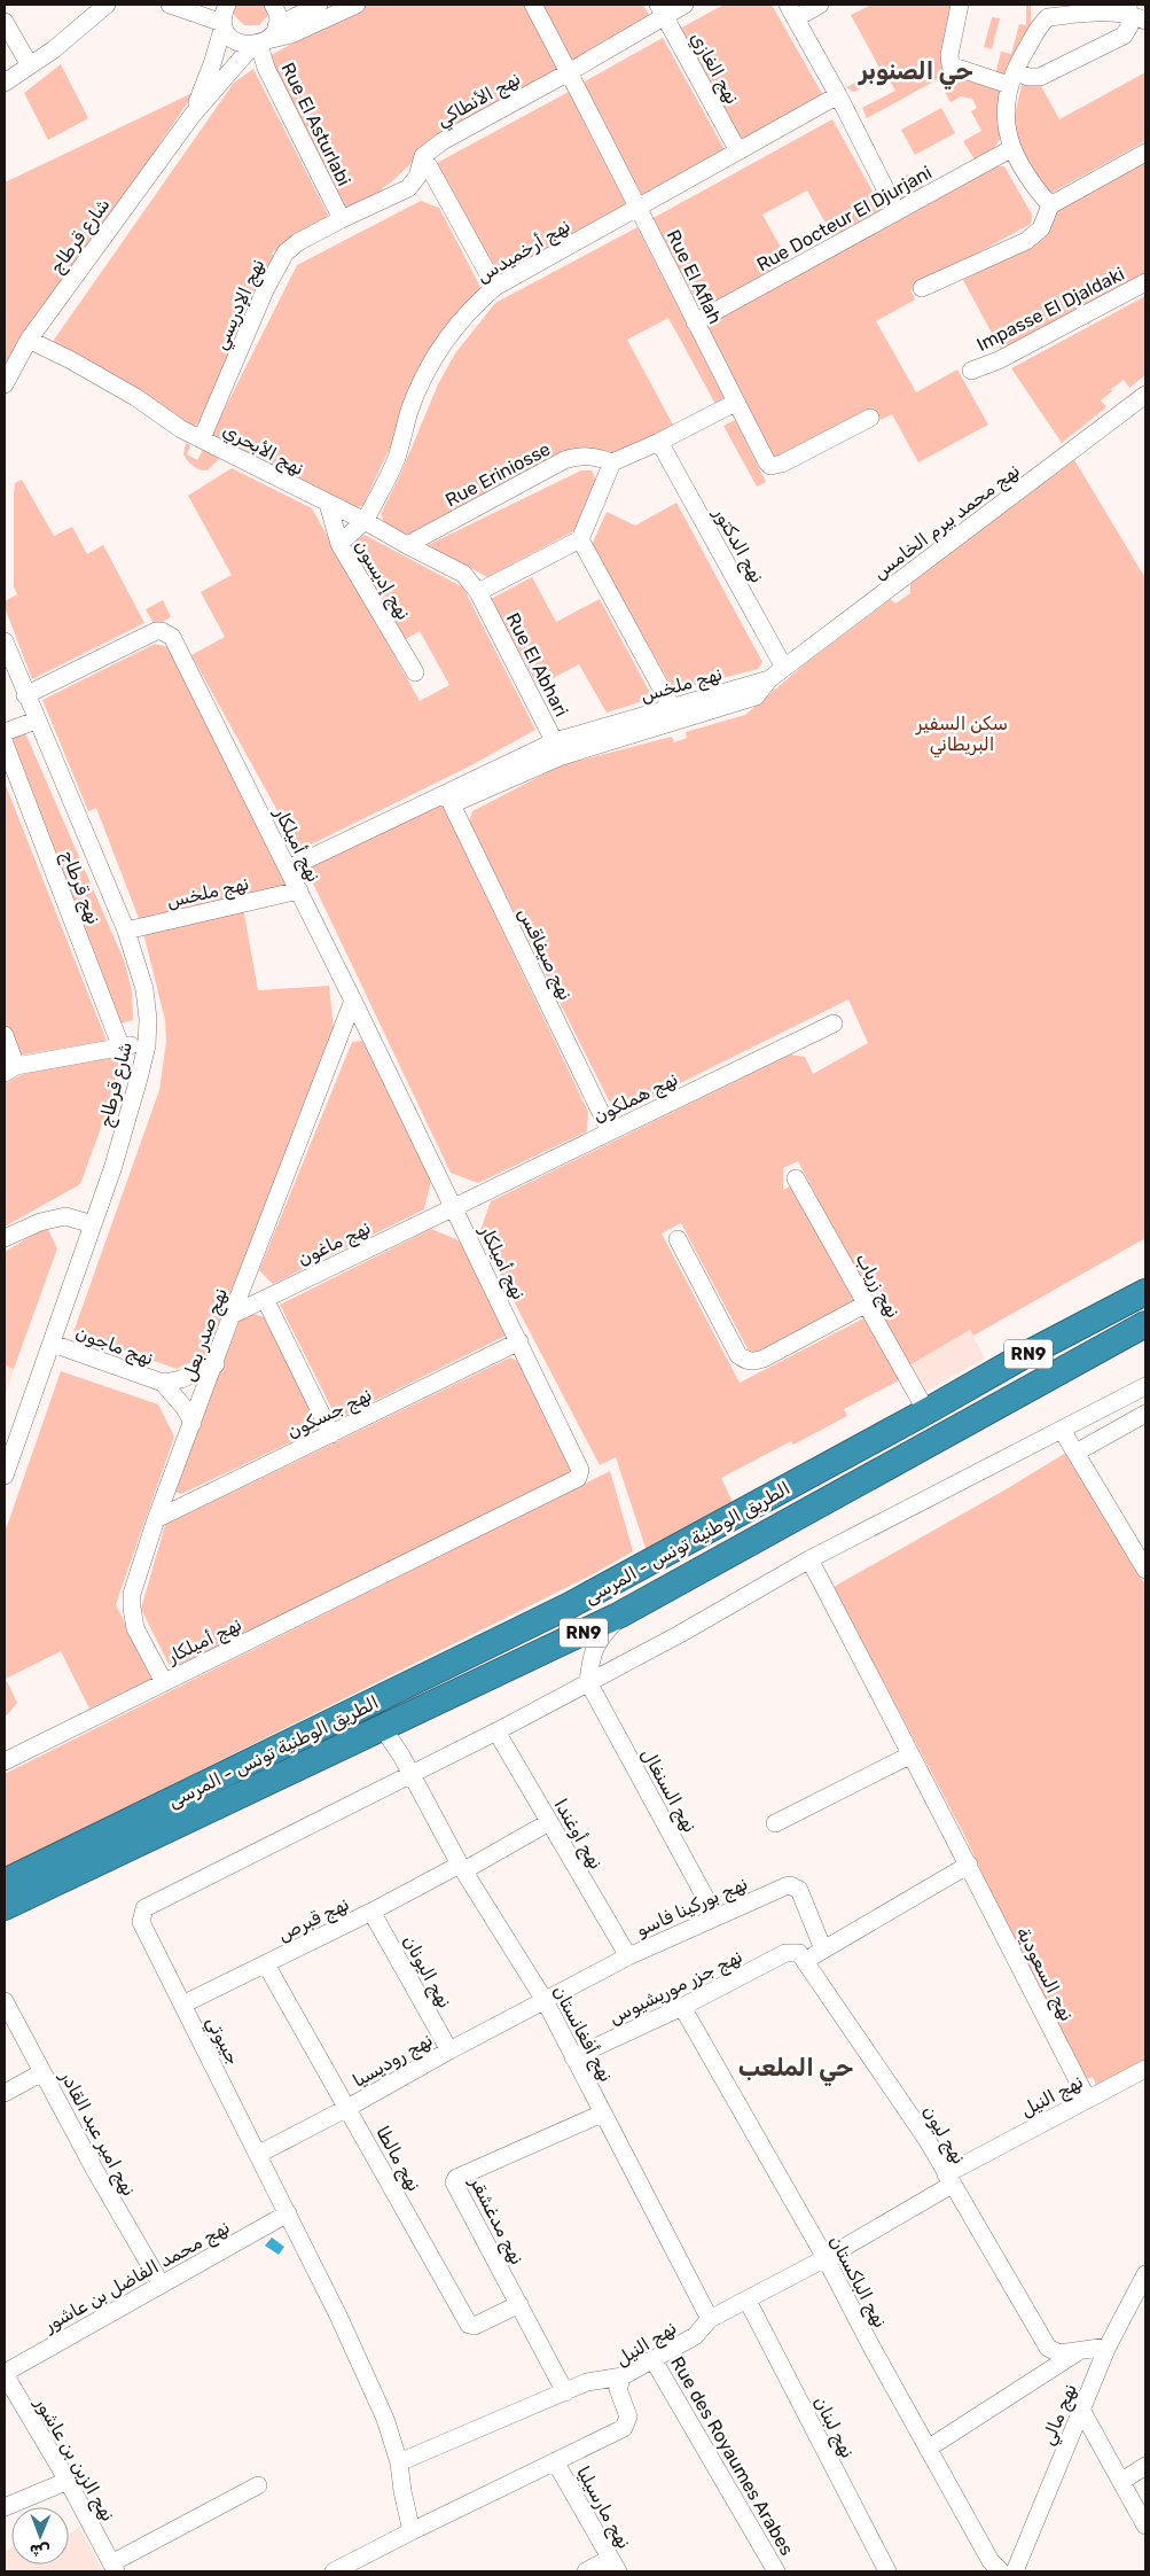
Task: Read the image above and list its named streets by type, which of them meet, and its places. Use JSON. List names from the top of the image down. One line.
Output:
{"streets":{"highway":["RN9","الطريق الوطنية تونس - المرسى"],"street":["نهج الغازي","نهج الأنطاكي","Rue El Asturlabi","Rue Docteur El Djurjani","شارع قرطاج","نهج أرخميدس","Rue El Aflah","نهج الإدريسي","Impasse El Djaldaki","نهج الأبحري","Rue Eriniosse","نهج محمد بيرم الخامس","نهج الدكتور","نهج إديسون","Rue El Abhari","نهج ملخس","نهج أميلكار","نهج قرطاج","نهج صيفاقس","نهج هملكون","نهج ماغون","نهج زرياب","نهج صدر بعل","نهج ماجون","نهج جسكون","نهج السنغال","نهج أوغندا","نهج بوركينا فاسو","نهج قبرص","نهج اليونان","نهج السعودية","نهج جزر موريشيوس","نهج أفغانستان","جيبوتي","نهج روديسيا","نهج النيل","نهج امير عبد القادر","نهج ليون","نهج مالطا","نهج مدغشقر","نهج محمد الفاضل بن عاشور","نهج الباكستان","نهج مالي","نهج لبنان","Rue des Royaumes Arabes","نهج الزين بن عاشور","نهج مارسيليا"]},"crossings":[["نهج الغازي","نهج الأنطاكي"],["نهج الغازي","نهج أرخميدس"],["نهج الأنطاكي","Rue El Aflah"],["نهج الأنطاكي","نهج الإدريسي"],["Rue El Asturlabi","شارع قرطاج"],["Rue El Asturlabi","نهج الإدريسي"],["Rue Docteur El Djurjani","Rue El Aflah"],["شارع قرطاج","نهج الأبحري"],["شارع قرطاج","نهج ملخس"],["شارع قرطاج","نهج أميلكار"],["شارع قرطاج","نهج ماجون"],["نهج أرخميدس","Rue El Aflah"],["نهج أرخميدس","نهج الأبحري"],["نهج أرخميدس","نهج إديسون"],["نهج الإدريسي","نهج الأبحري"],["نهج الأبحري","Rue Eriniosse"],["نهج الأبحري","نهج إديسون"],["نهج الأبحري","Rue El Abhari"],["نهج محمد بيرم الخامس","نهج الدكتور"],["نهج محمد بيرم الخامس","نهج ملخس"],["Rue El Abhari","نهج ملخس"],["نهج ملخس","نهج أميلكار"],["نهج ملخس","نهج صيفاقس"],["نهج أميلكار","نهج هملكون"],["نهج أميلكار","نهج ماغون"],["نهج أميلكار","نهج صدر بعل"],["نهج أميلكار","نهج جسكون"],["نهج صيفاقس","نهج هملكون"],["نهج هملكون","نهج ماغون"],["نهج ماغون","نهج صدر بعل"],["نهج زرياب","الطريق الوطنية تونس - المرسى"],["نهج صدر بعل","نهج ماجون"],["نهج صدر بعل","نهج جسكون"],["الطريق الوطنية تونس - المرسى","نهج أفغانستان"],["نهج السنغال","نهج بوركينا فاسو"],["نهج السنغال","جيبوتي"],["نهج أوغندا","نهج بوركينا فاسو"],["نهج أوغندا","نهج قبرص"],["نهج أوغندا","جيبوتي"],["نهج بوركينا فاسو","نهج جزر موريشيوس"],["نهج بوركينا فاسو","نهج أفغانستان"],["نهج بوركينا فاسو","نهج روديسيا"],["نهج قبرص","نهج اليونان"],["نهج قبرص","نهج أفغانستان"],["نهج قبرص","جيبوتي"],["نهج قبرص","نهج مالطا"],["نهج اليونان","نهج روديسيا"],["نهج السعودية","نهج جزر موريشيوس"],["نهج السعودية","جيبوتي"],["نهج السعودية","نهج النيل"],["نهج جزر موريشيوس","نهج أفغانستان"],["نهج جزر موريشيوس","نهج ليون"],["نهج جزر موريشيوس","نهج الباكستان"],["نهج أفغانستان","جيبوتي"],["نهج أفغانستان","نهج روديسيا"],["نهج أفغانستان","نهج النيل"],["نهج أفغانستان","نهج مدغشقر"],["جيبوتي","نهج روديسيا"],["جيبوتي","نهج النيل"],["جيبوتي","نهج محمد الفاضل بن عاشور"],["نهج روديسيا","نهج مالطا"],["نهج النيل","نهج ليون"],["نهج النيل","نهج الباكستان"],["نهج النيل","نهج لبنان"],["نهج النيل","Rue des Royaumes Arabes"],["نهج النيل","نهج مارسيليا"],["نهج امير عبد القادر","نهج محمد الفاضل بن عاشور"],["نهج مالطا","نهج مدغشقر"],["نهج محمد الفاضل بن عاشور","نهج الزين بن عاشور"]],"districts":["حي الصنوبر","حي الملعب"],"parks":["سكن السفير البريطاني"],"north":"bottom"}
